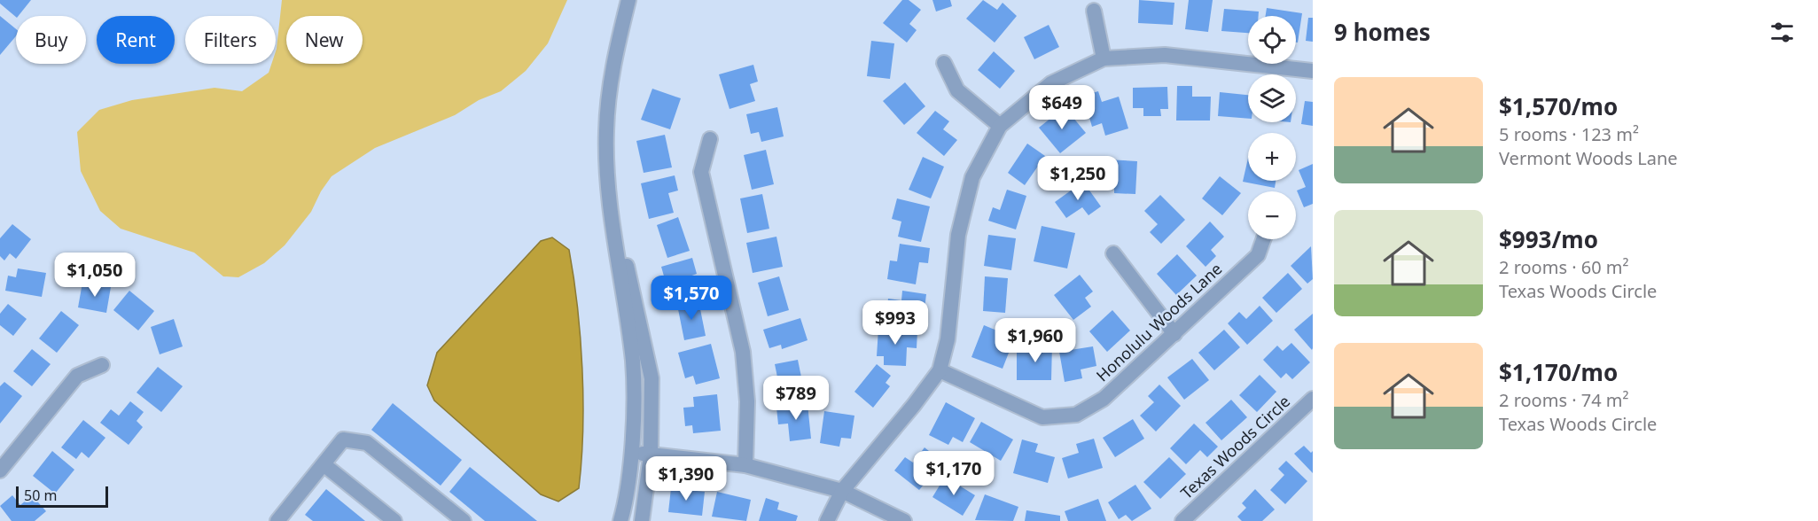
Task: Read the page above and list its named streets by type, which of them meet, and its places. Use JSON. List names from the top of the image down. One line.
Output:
{"streets":{"street":["Honolulu Woods Lane","Texas Woods Circle"]},"scale_bar":"50 m","page":{"heading":"9 homes","map_buttons":["+","−"],"chip":["Buy","Rent","Filters","New"],"list":[{"name":"$1,570/mo","note":"5 rooms · 123 m² · Vermont Woods Lane"},{"name":"$993/mo","note":"2 rooms · 60 m² · Texas Woods Circle"},{"name":"$1,170/mo","note":"2 rooms · 74 m² · Texas Woods Circle"}],"price":["$649","$1,250","$1,050","$1,570","$993","$1,960","$789","$1,170","$1,390"],"scale":"50 m"}}
